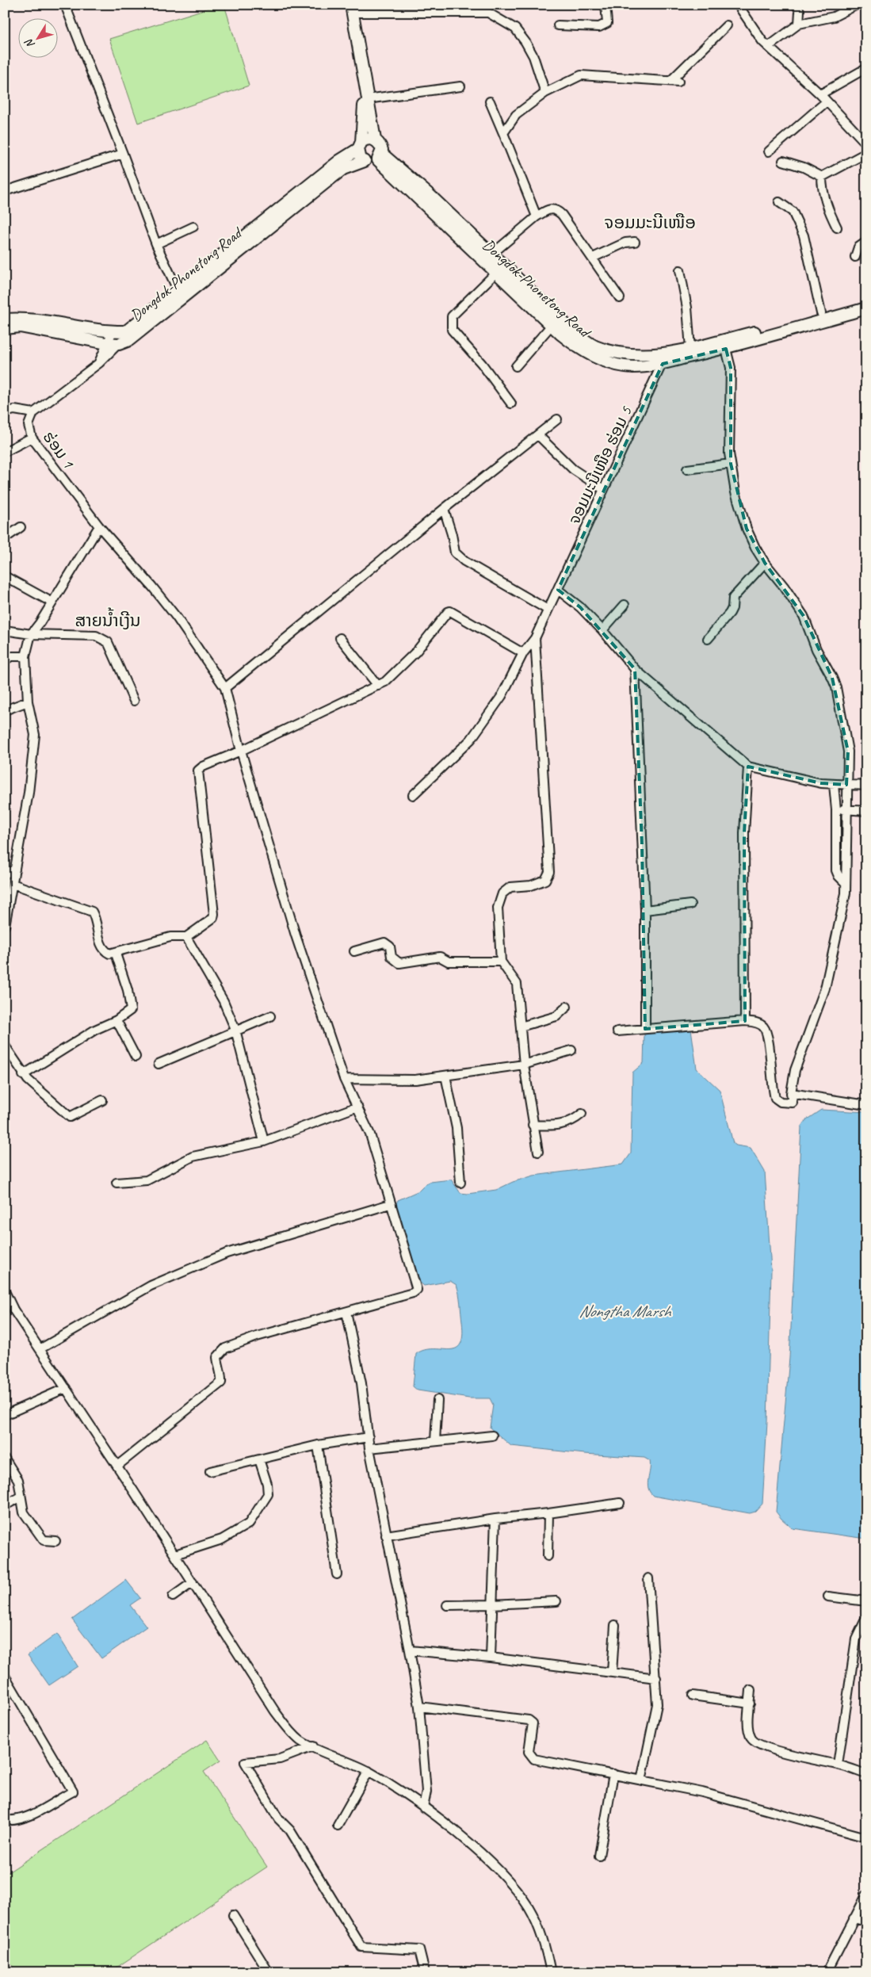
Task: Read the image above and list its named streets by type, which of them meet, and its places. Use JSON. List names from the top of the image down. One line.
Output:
{"streets":{"main road":["Dongdok-Phonetong Road"],"street":["ຮ່ອມ 1","ຈອມມະນີເໜືອ ຮ່ອມ 5"]},"crossings":[["Dongdok-Phonetong Road","ຈອມມະນີເໜືອ ຮ່ອມ 5"]],"districts":["ຈອມມະນີເໜືອ","ສາຍນ້ຳເງີນ"],"water":["Nongtha Marsh"],"north":"bottom left"}
